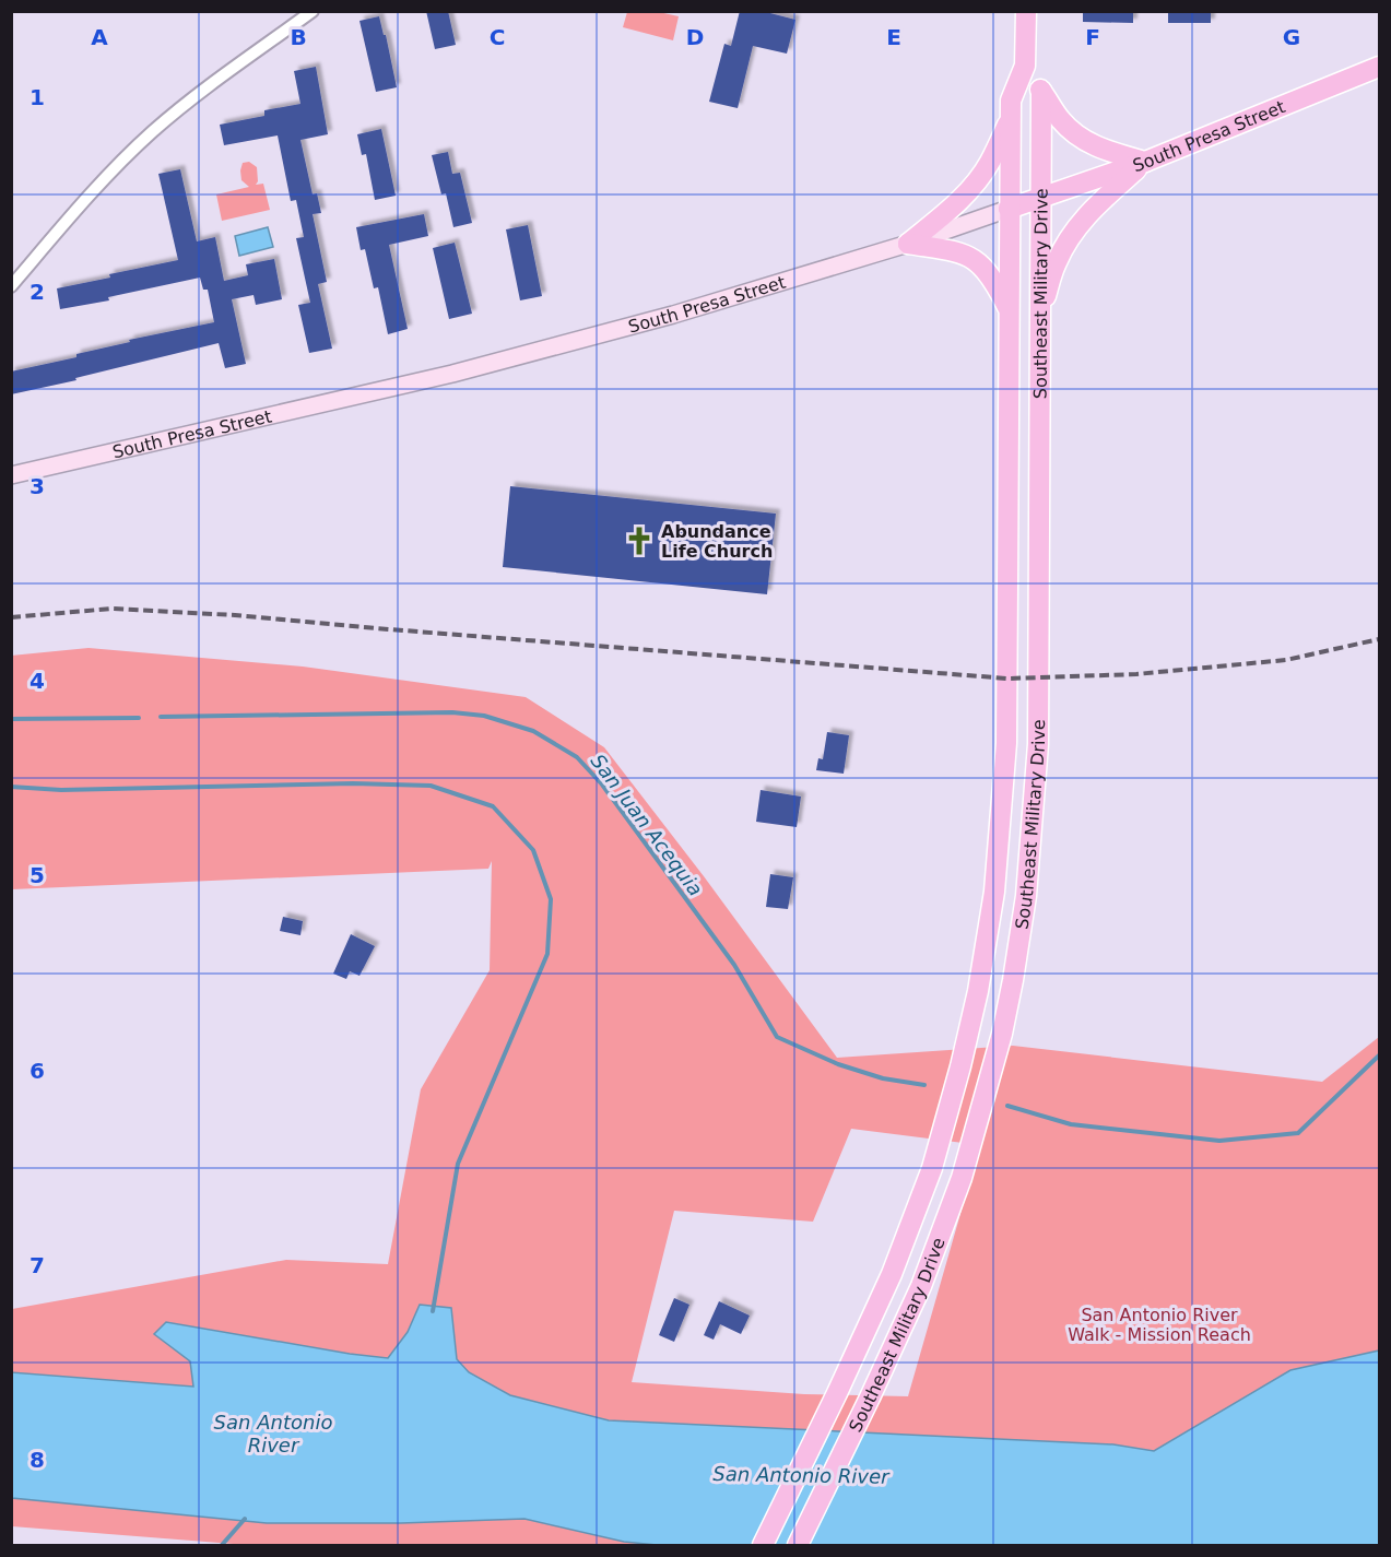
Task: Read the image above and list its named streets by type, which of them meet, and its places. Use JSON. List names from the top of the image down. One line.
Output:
{"streets":{"main road":["South Presa Street","Southeast Military Drive"]},"crossings":[["South Presa Street","Southeast Military Drive"]],"water":["San Juan Acequia","San Antonio River"],"parks":["San Antonio River Walk - Mission Reach"],"places":{"church":["Abundance Life Church"]},"grid":{"columns":["A","B","C","D","E","F","G"],"rows":["1","2","3","4","5","6","7","8"]}}
